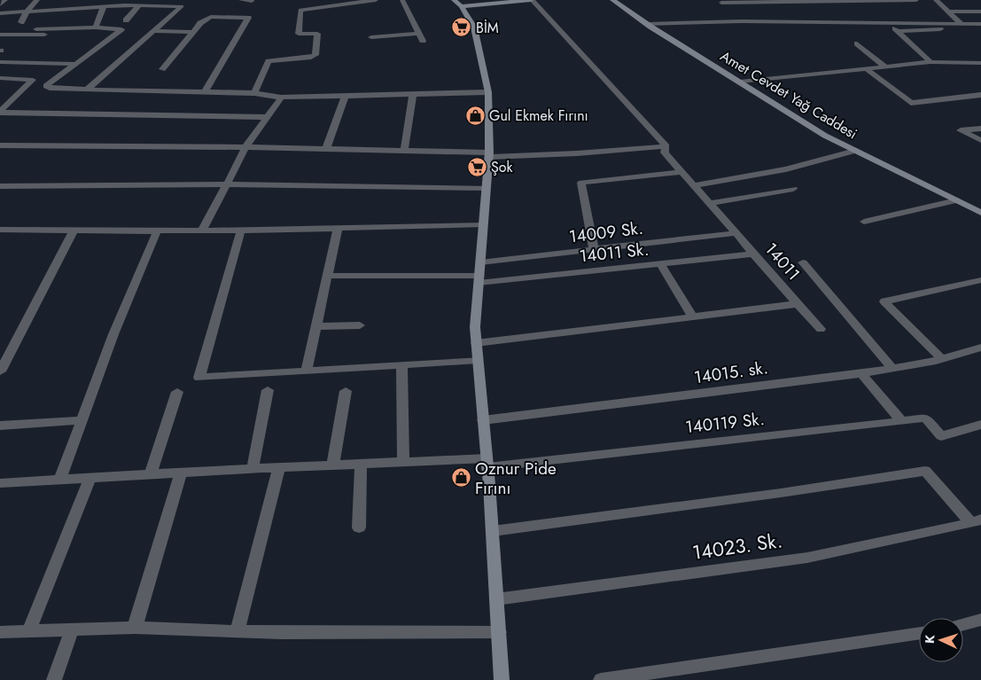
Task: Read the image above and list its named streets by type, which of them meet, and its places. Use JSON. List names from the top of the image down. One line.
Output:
{"streets":{"main road":["Amet Cevdet Yağ Caddesi"],"street":["14009 Sk.","14011 Sk.","14011","14015. sk.","140119 Sk.","14023. Sk."]},"crossings":[["14009 Sk.","14011"],["14011 Sk.","14011"]],"places":{"supermarket":["BİM","Şok"],"shop":["Gul Ekmek Fırını","Oznur Pide Fırını"]},"north":"left"}
